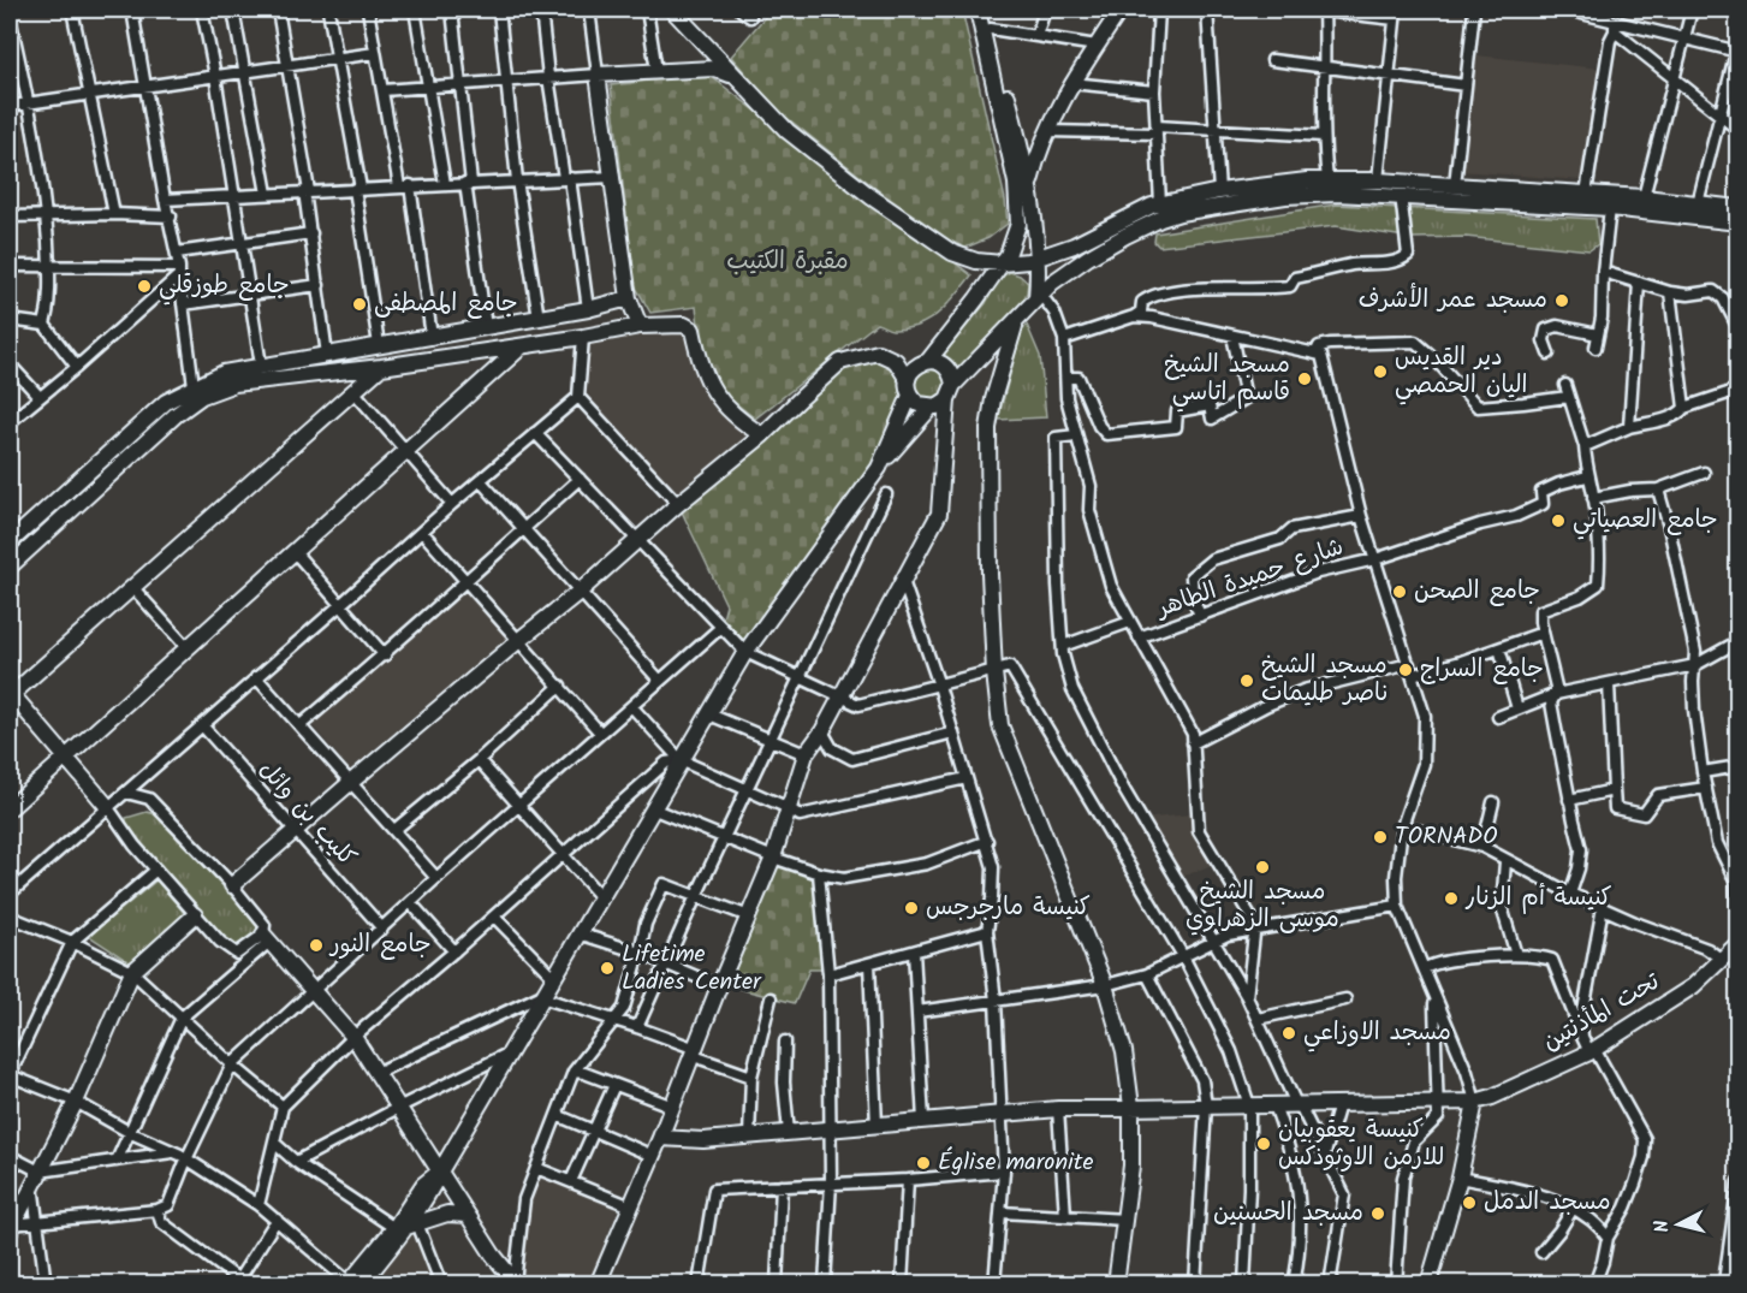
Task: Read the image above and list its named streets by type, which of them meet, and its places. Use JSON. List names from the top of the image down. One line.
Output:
{"streets":{"main road":["تحت المأذنتين"],"street":["شارع حميدة الطاهر","كليب بن وائل"]},"parks":["مقبرة الكتيب"],"places":["جامع طوزقلي","مسجد عمر الأشرف","جامع المصطفى","دير القديس اليان الحمصي","مسجد الشيخ قاسم اتاسي","جامع العصياتي","جامع الصحن","جامع السراج","مسجد الشيخ ناصر طليمات","TORNADO","مسجد الشيخ موسى الزهراوي","كنيسة أم الزنار","كنيسة مارجرجس","جامع النور","Lifetime Ladies Center","مسجد الاوزاعي","كنيسة يعقوبيان للارمن الاوثوذكس","Église maronite","مسجد الدمل","مسجد الحسنين"],"north":"left"}
